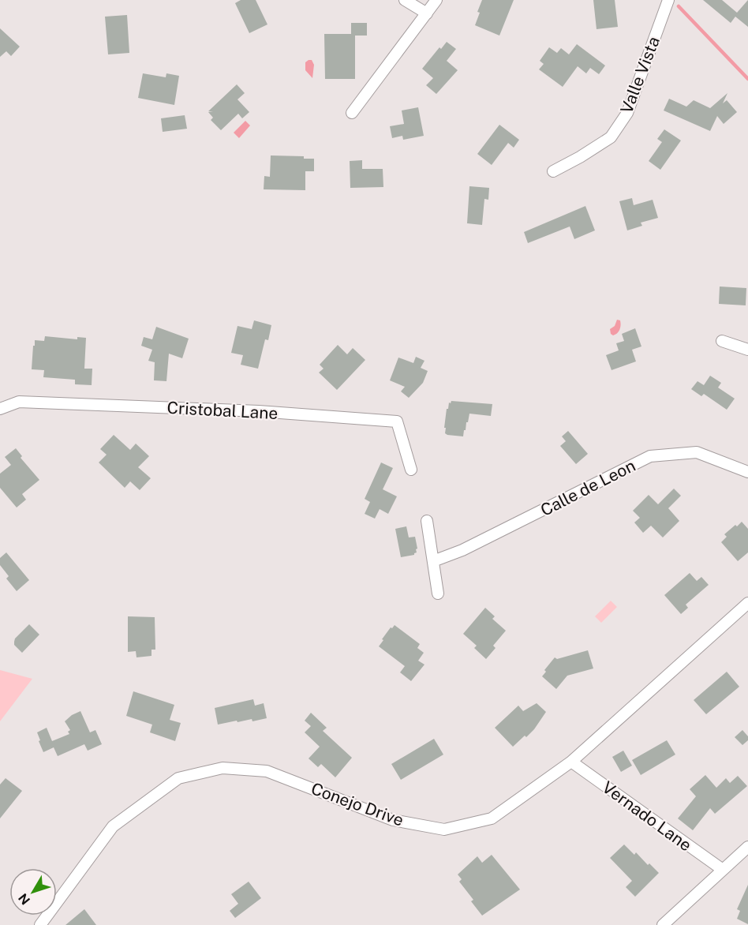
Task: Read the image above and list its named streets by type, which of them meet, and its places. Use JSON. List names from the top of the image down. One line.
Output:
{"streets":{"street":["Valle Vista","Cristobal Lane","Calle de Leon","Conejo Drive","Vernado Lane"]},"crossings":[["Conejo Drive","Vernado Lane"]],"north":"bottom left"}
